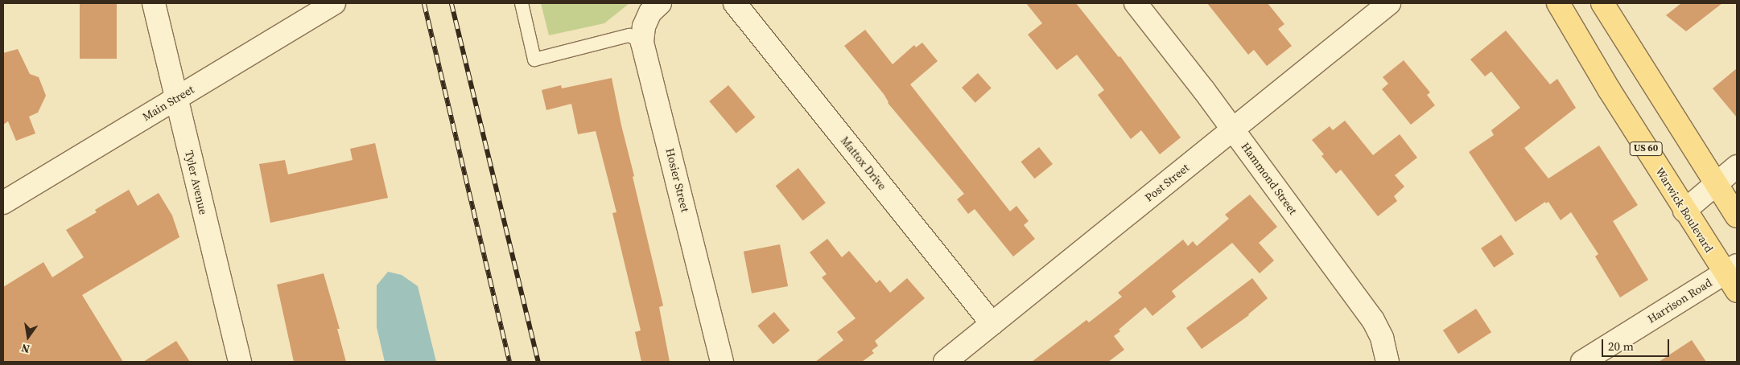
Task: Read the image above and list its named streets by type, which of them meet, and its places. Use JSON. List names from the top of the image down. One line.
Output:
{"streets":{"main road":["US 60","Warwick Boulevard"],"street":["Main Street","Mattox Drive","Hammond Street","Hosier Street","Tyler Avenue","Post Street","Harrison Road"]},"crossings":[["Main Street","Tyler Avenue"],["Mattox Drive","Post Street"],["Hammond Street","Post Street"],["Warwick Boulevard","Harrison Road"]],"scale_bar":"20 m","north":"bottom"}
